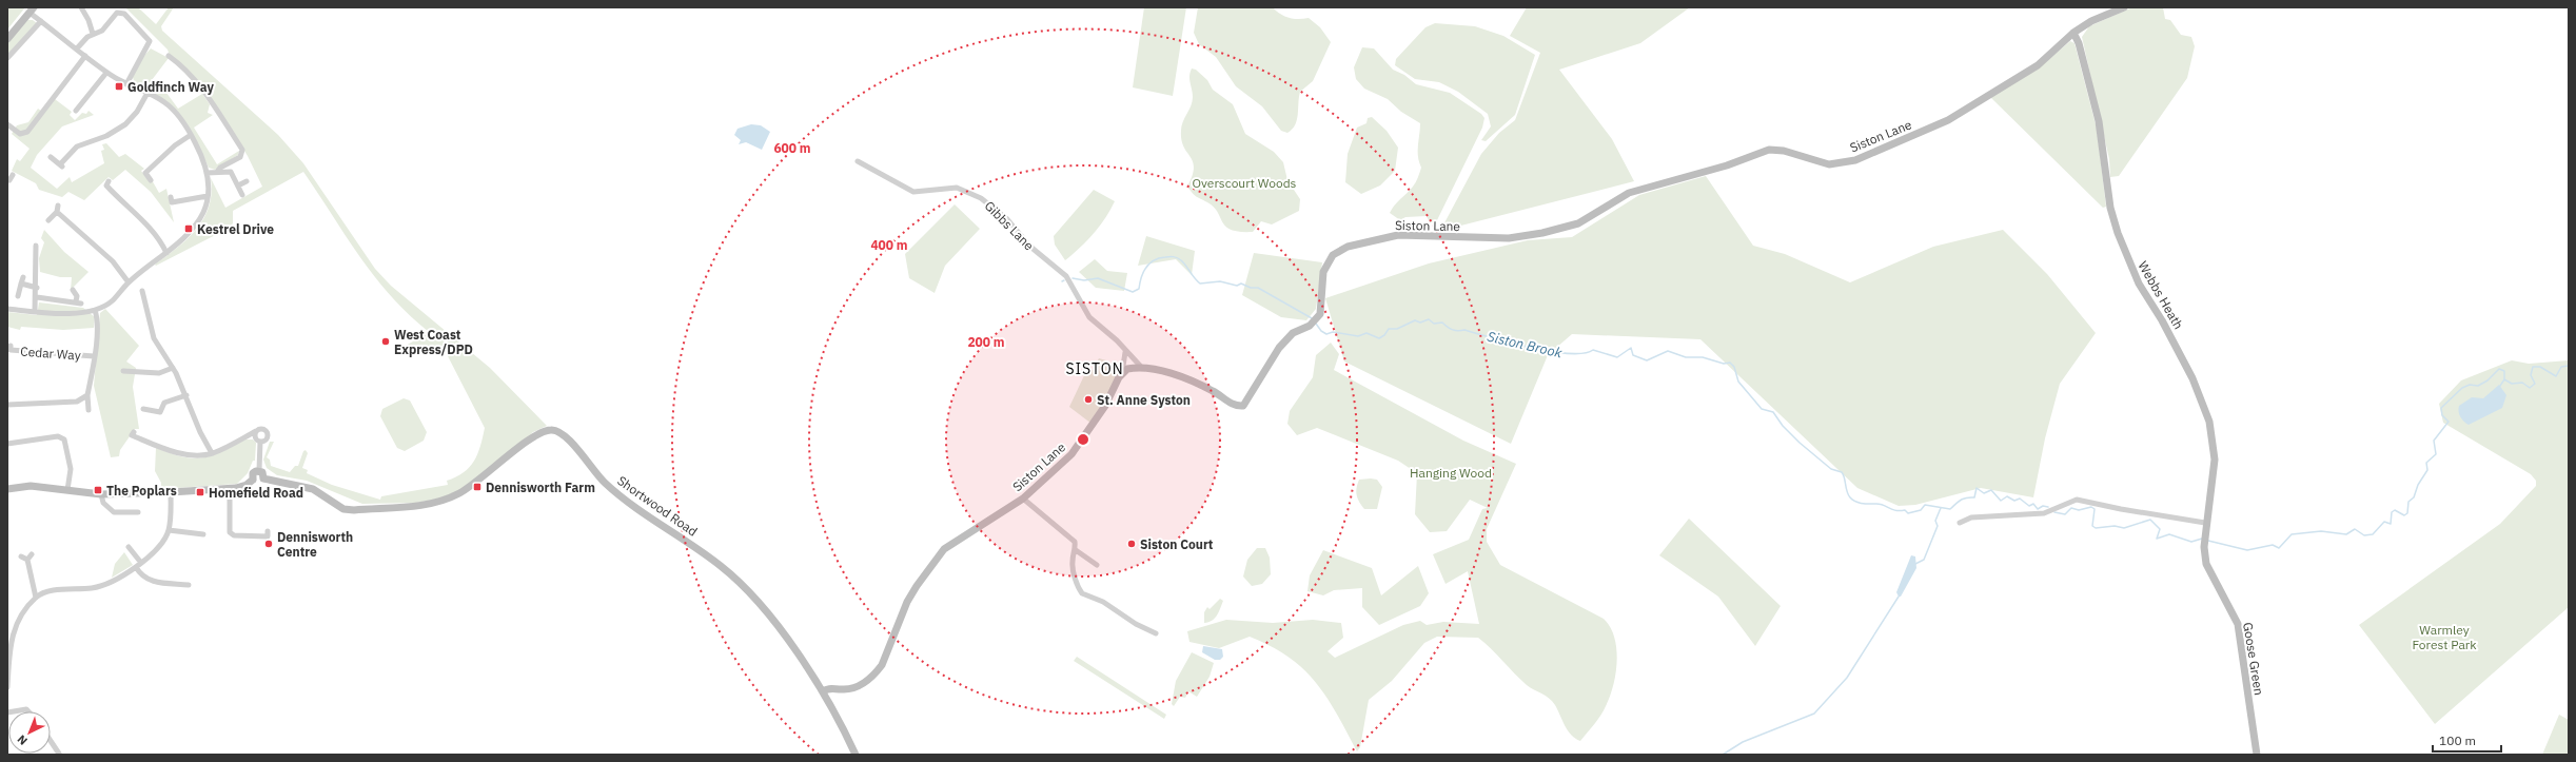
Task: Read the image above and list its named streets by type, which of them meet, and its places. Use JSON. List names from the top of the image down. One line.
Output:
{"streets":{"street":["Siston Lane","Gibbs Lane","Webbs Heath","Cedar Way","Shortwood Road","Goose Green"]},"crossings":[["Siston Lane","Gibbs Lane"],["Siston Lane","Webbs Heath"],["Siston Lane","Shortwood Road"],["Webbs Heath","Goose Green"]],"districts":["SISTON"],"water":["Siston Brook"],"parks":["Overscourt Woods","Hanging Wood","Warmley Forest Park"],"places":{"transit":["Goldfinch Way","Kestrel Drive","Dennisworth Farm","The Poplars","Homefield Road"],"other":["West Coast Express/DPD","St. Anne Syston","Dennisworth Centre","Siston Court"]},"scale_bar":"100 m","north":"bottom left","rings":["600 m","400 m","200 m"]}
